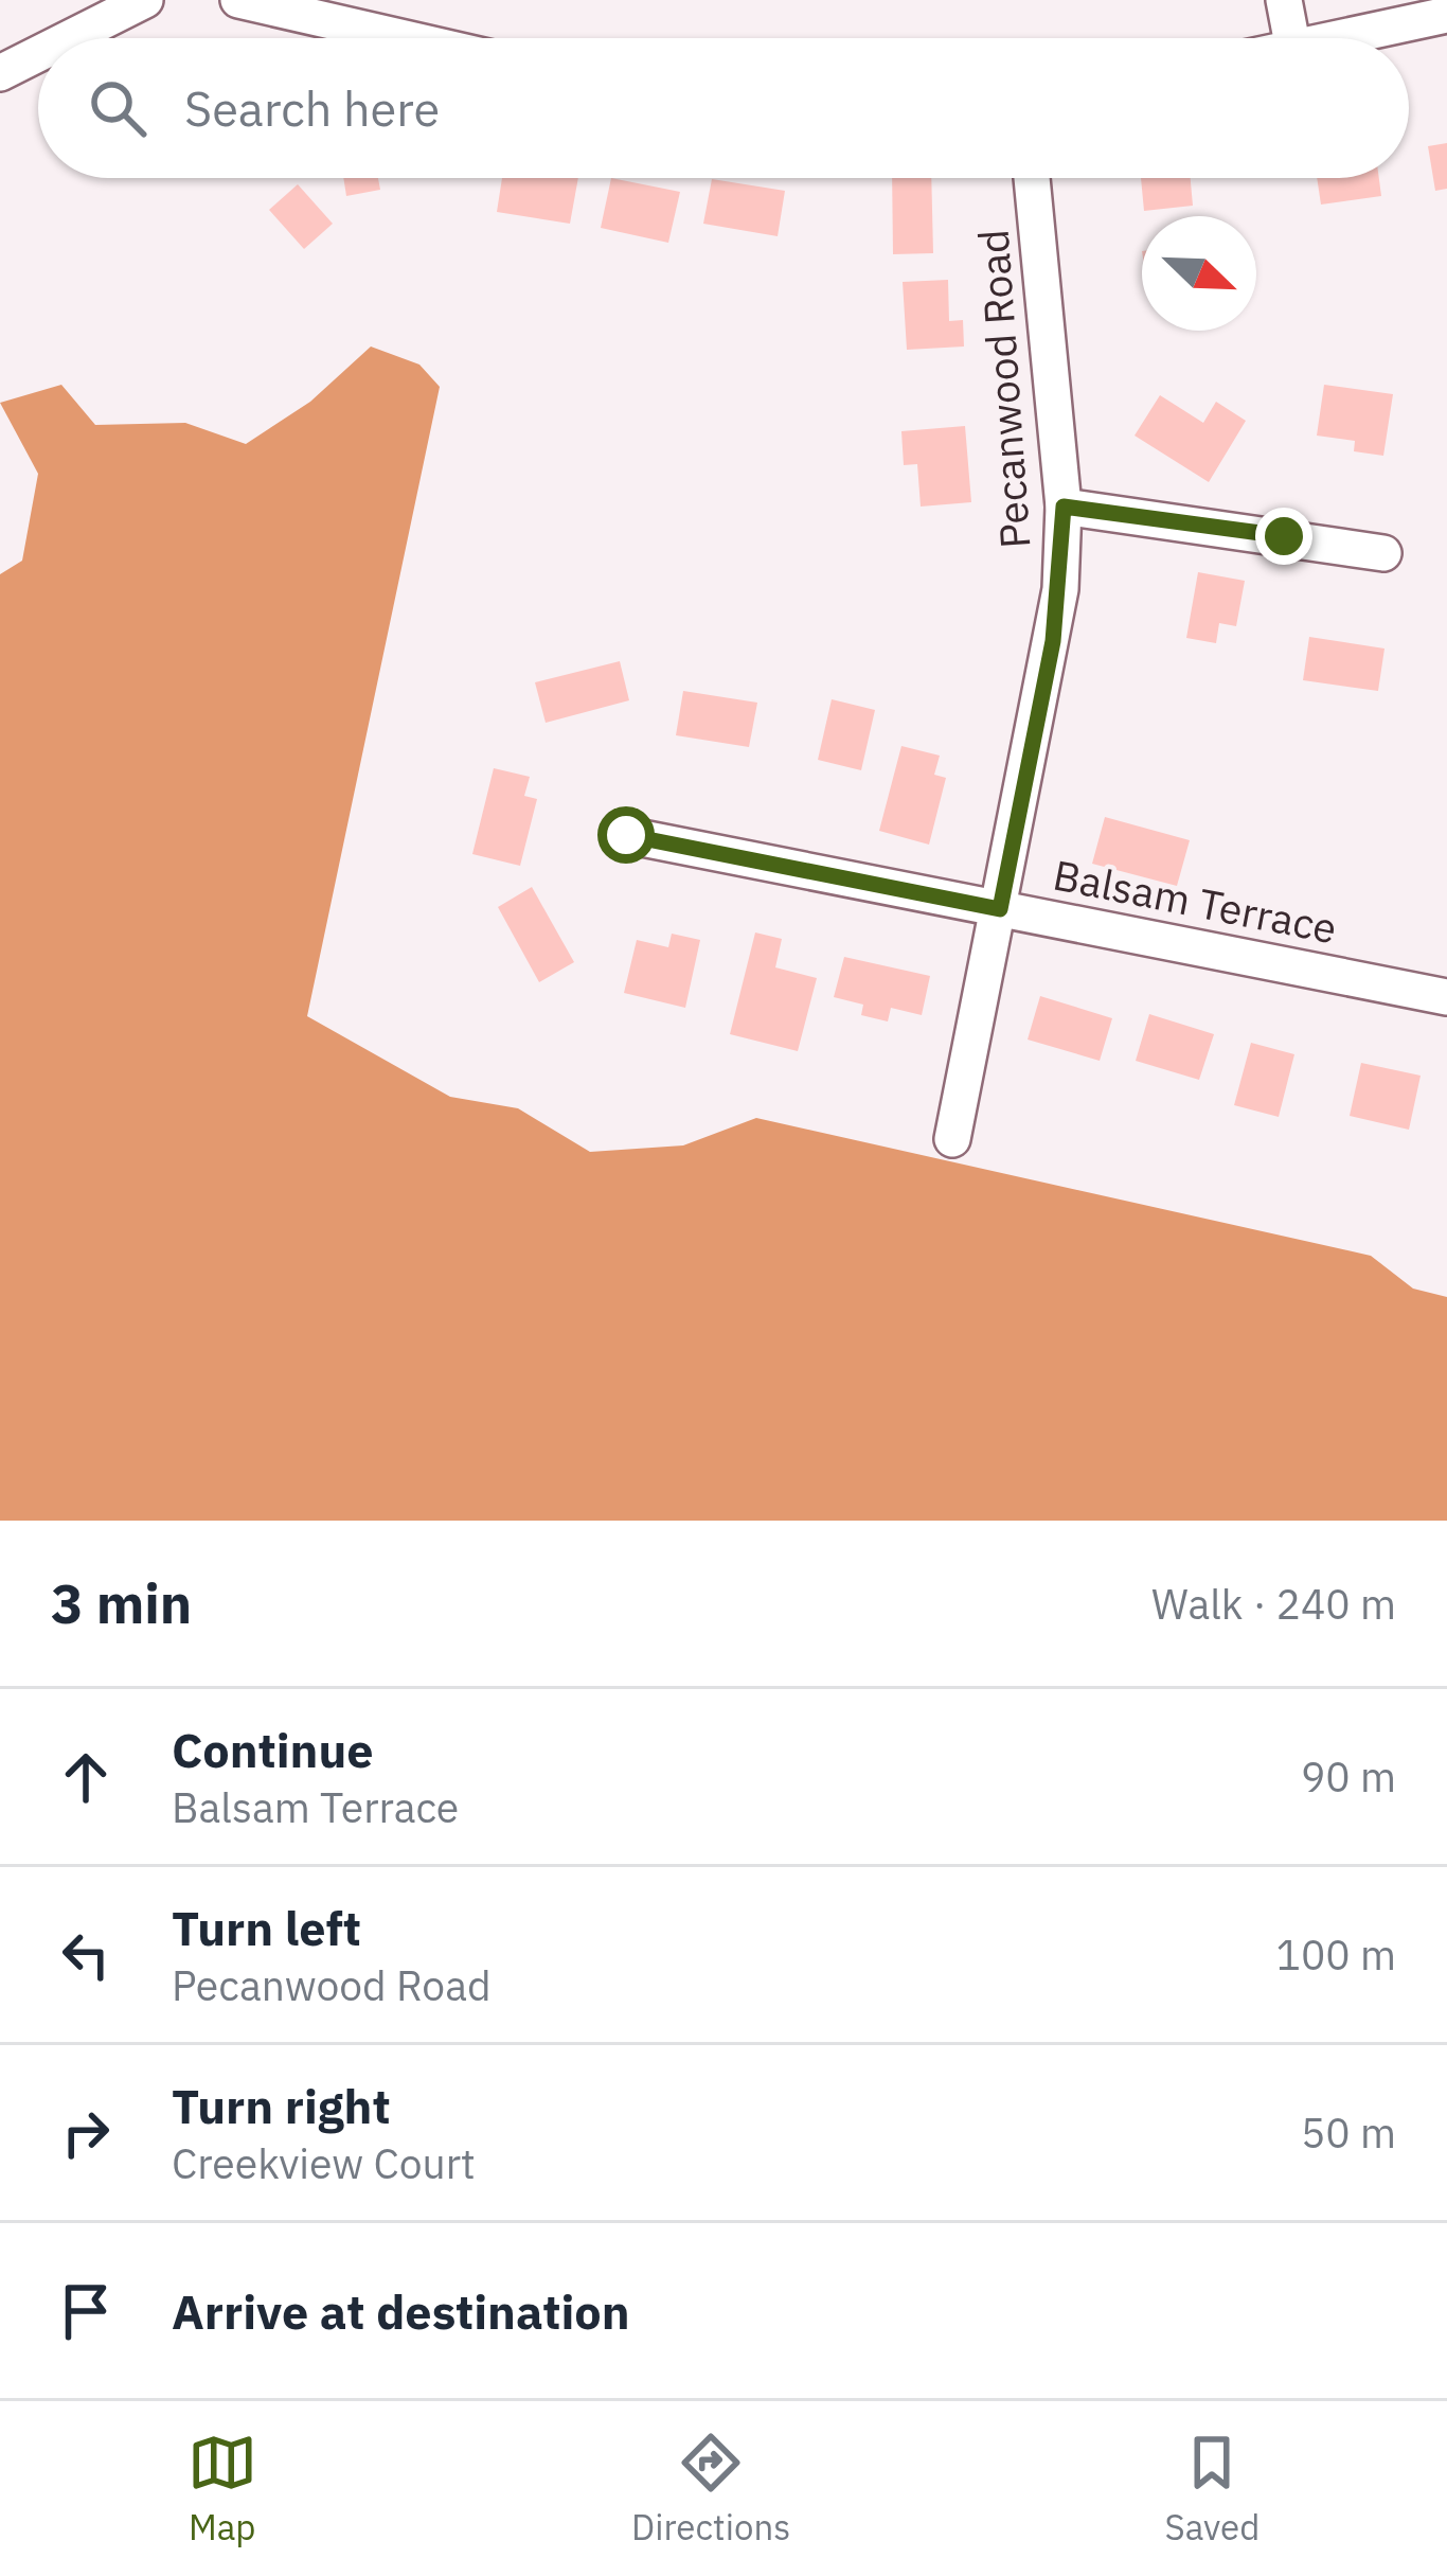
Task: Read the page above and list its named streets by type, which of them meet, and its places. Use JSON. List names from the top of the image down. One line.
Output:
{"streets":{"street":["Pecanwood Road","Balsam Terrace"]},"crossings":[["Pecanwood Road","Balsam Terrace"]],"north":"bottom right","page":{"search":"Search here","heading":["3 min","Walk · 240 m"],"list":[["Continue","Balsam Terrace","90 m"],["Turn left","Pecanwood Road","100 m"],["Turn right","Creekview Court","50 m"],"Arrive at destination"],"nav":["Map","Directions","Saved"]}}
